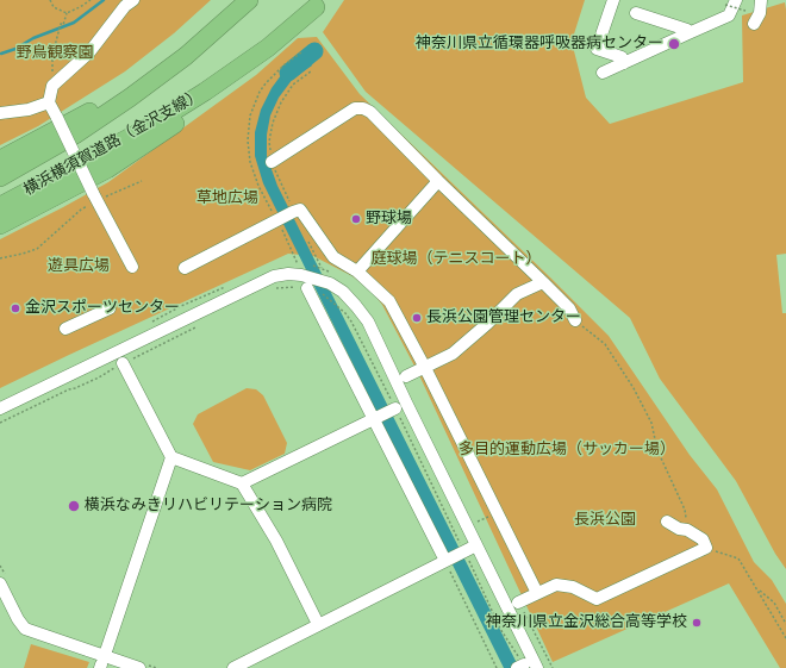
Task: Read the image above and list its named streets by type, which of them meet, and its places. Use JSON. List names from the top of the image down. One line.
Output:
{"streets":{"highway":["横浜横須賀道路（金沢支線）"]},"parks":["野鳥観察園","草地広場","庭球場（テニスコート）","遊具広場","多目的運動広場（サッカー場）","長浜公園"],"places":["神奈川県立循環器呼吸器病センター","野球場","金沢スポーツセンター","長浜公園管理センター","横浜なみきリハビリテーション病院","神奈川県立金沢総合高等学校"]}
